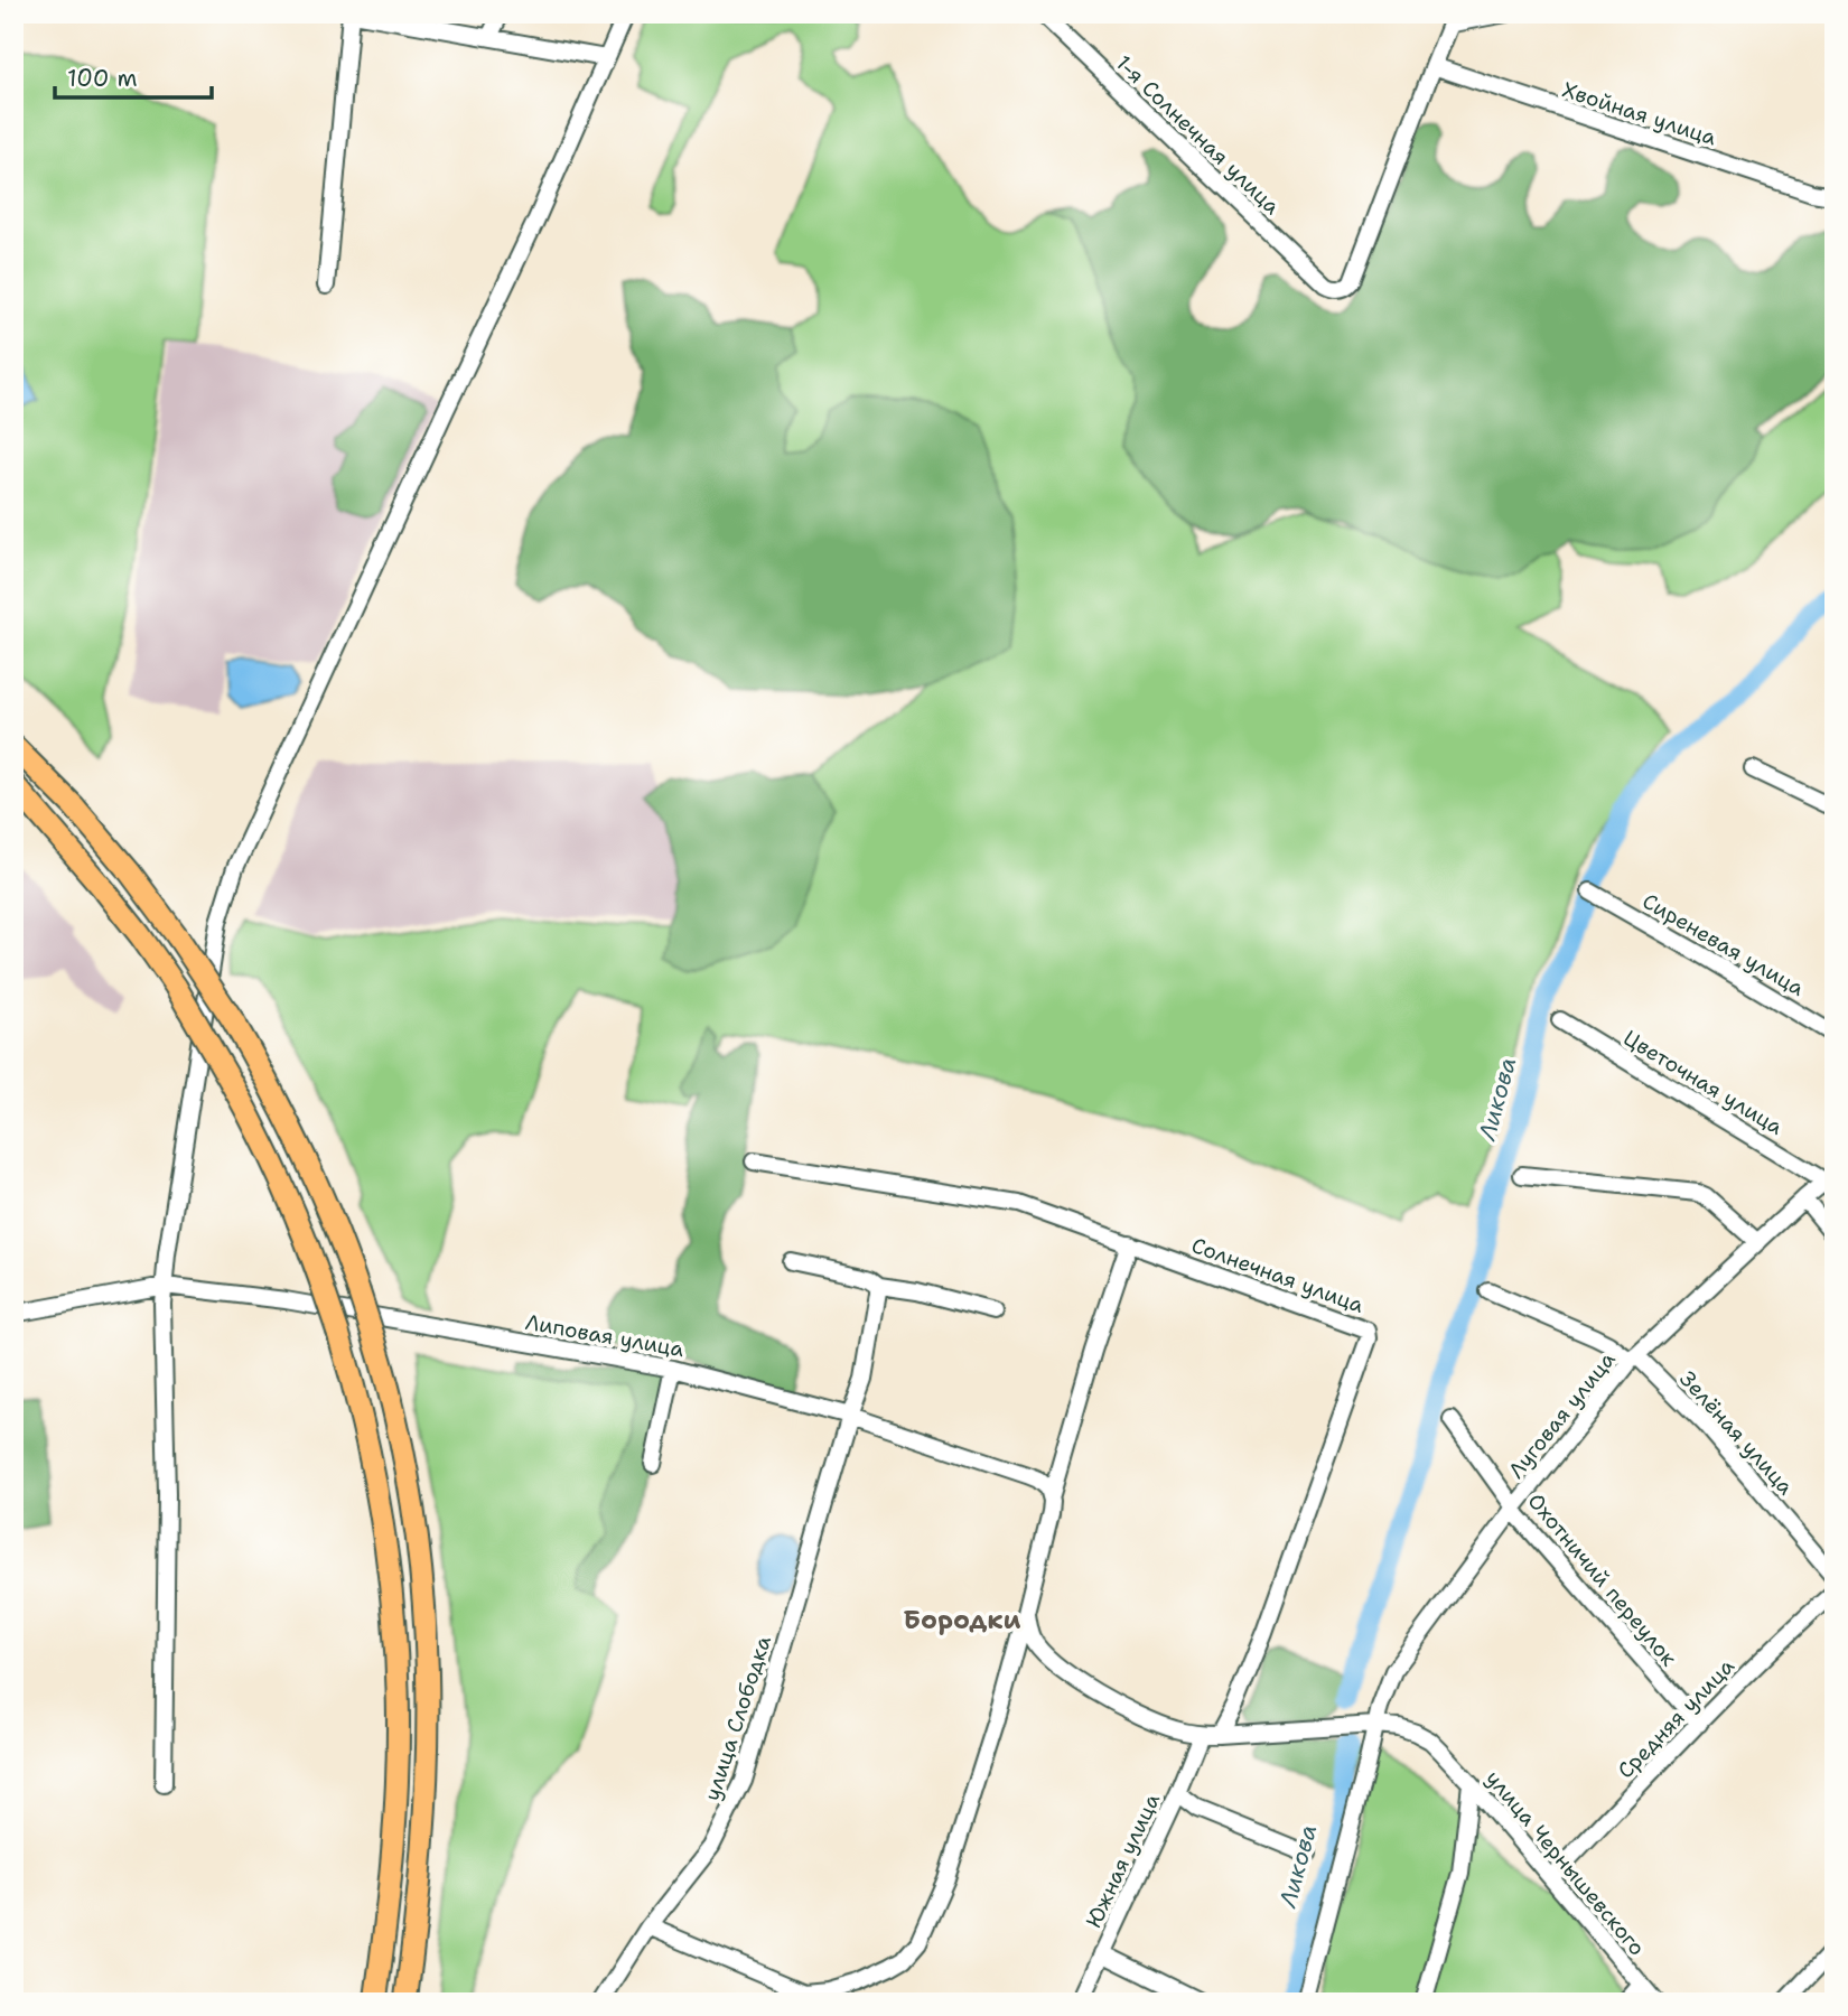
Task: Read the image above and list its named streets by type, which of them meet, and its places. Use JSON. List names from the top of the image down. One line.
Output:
{"streets":{"street":["Хвойная улица","1-я Солнечная улица","Сиреневая улица","Цветочная улица","Солнечная улица","Липовая улица","Луговая улица","Зелёная улица","Охотничий переулок","улица Слободка","Средняя улица","Южная улица","улица Чернышевского"]},"crossings":[["Хвойная улица","1-я Солнечная улица"],["Цветочная улица","Луговая улица"],["Солнечная улица","Южная улица"],["Солнечная улица","улица Чернышевского"],["Липовая улица","улица Слободка"],["Луговая улица","Зелёная улица"],["Луговая улица","Охотничий переулок"],["Луговая улица","улица Чернышевского"],["Охотничий переулок","Средняя улица"],["Средняя улица","улица Чернышевского"],["Южная улица","улица Чернышевского"]],"districts":["Бородки"],"water":["Ликова"],"scale_bar":"100 m"}
